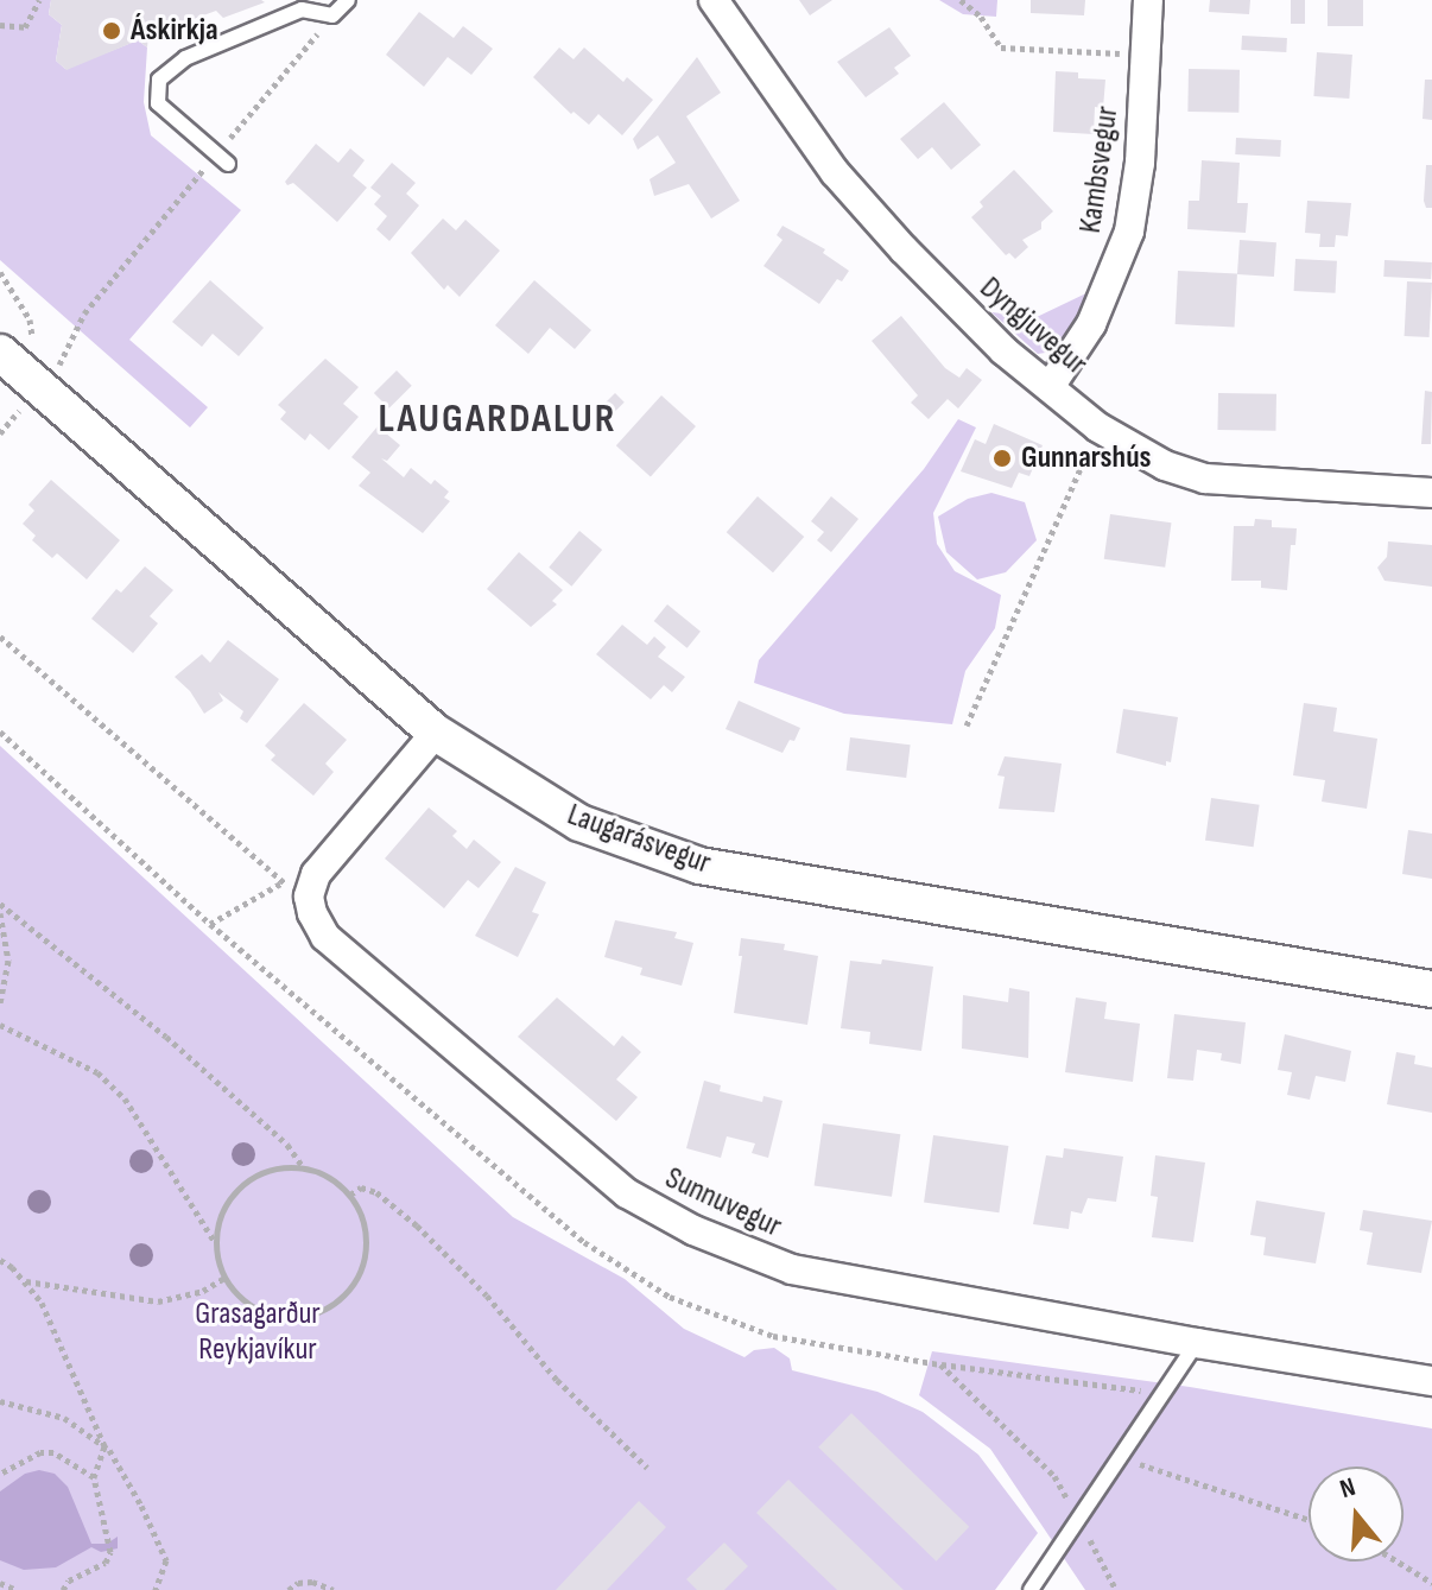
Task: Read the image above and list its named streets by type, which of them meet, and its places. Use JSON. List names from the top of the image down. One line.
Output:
{"streets":{"street":["Kambsvegur","Dyngjuvegur","Laugarásvegur","Sunnuvegur"]},"crossings":[["Kambsvegur","Dyngjuvegur"]],"districts":["LAUGARDALUR"],"parks":["Grasagarður Reykjavíkur"],"places":["Áskirkja","Gunnarshús"],"north":"top"}
